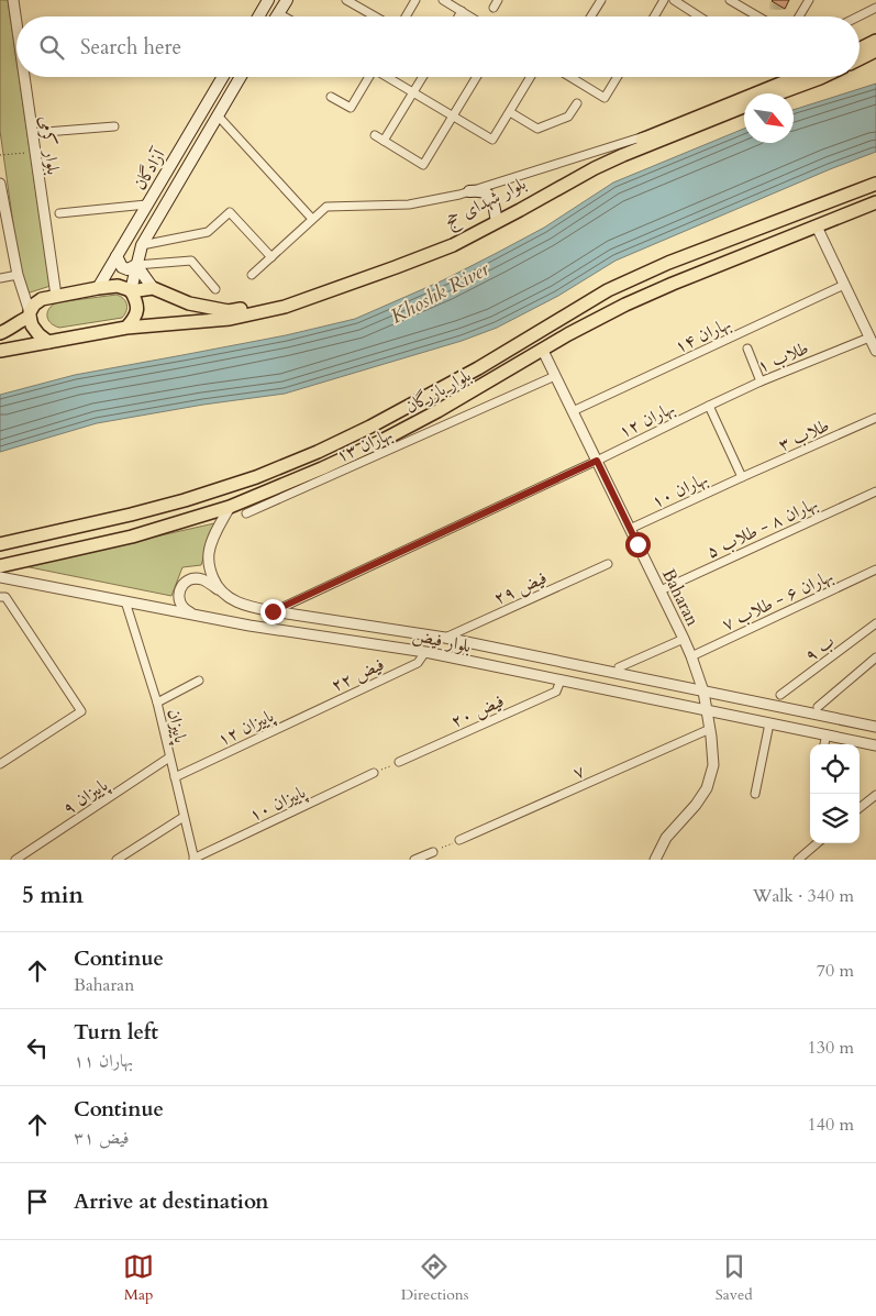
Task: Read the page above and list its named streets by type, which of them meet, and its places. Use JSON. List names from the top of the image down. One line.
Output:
{"streets":{"main road":["آزادگان","بلوار شهدای حج","بلوار بازرگان"],"street":["بلوار کرمی","بهاران ۱۴","طلاب ۱","بهاران ۱۲","طلاب ۳","بهاران ۱۳","بهاران ۱۰","بهاران ۸ - طلاب ۵","فیض ۲۹","Baharan","بهاران ۶ - طلاب ۷","بلوار فیض","۹ ب","فیض ۲۲","فیض ۲۰","پاییزان","پاییزان ۱۲","۷","پاییزان ۹","پاییزان ۱۰"]},"crossings":[["بهاران ۱۴","Baharan"],["طلاب ۱","بهاران ۱۲"],["بلوار بازرگان","Baharan"],["بهاران ۱۲","Baharan"],["بهاران ۱۲","بلوار فیض"],["طلاب ۳","بهاران ۱۰"],["بهاران ۱۳","Baharan"],["بهاران ۱۰","Baharan"],["بهاران ۸ - طلاب ۵","Baharan"],["فیض ۲۹","بلوار فیض"],["Baharan","بهاران ۶ - طلاب ۷"],["Baharan","بلوار فیض"],["Baharan","۷"],["بلوار فیض","فیض ۲۲"],["بلوار فیض","فیض ۲۰"],["بلوار فیض","پاییزان"],["فیض ۲۲","پاییزان ۱۲"],["پاییزان","پاییزان ۱۲"],["پاییزان","پاییزان ۹"],["پاییزان","پاییزان ۱۰"]],"water":["Khoshk River"],"north":"bottom right","page":{"search":"Search here","heading":["5 min","Walk · 340 m"],"list":[["Continue","Baharan","70 m"],["Turn left","بهاران ۱۱","130 m"],["Continue","فیض ۳۱","140 m"],"Arrive at destination"],"nav":["Map","Directions","Saved"]}}
